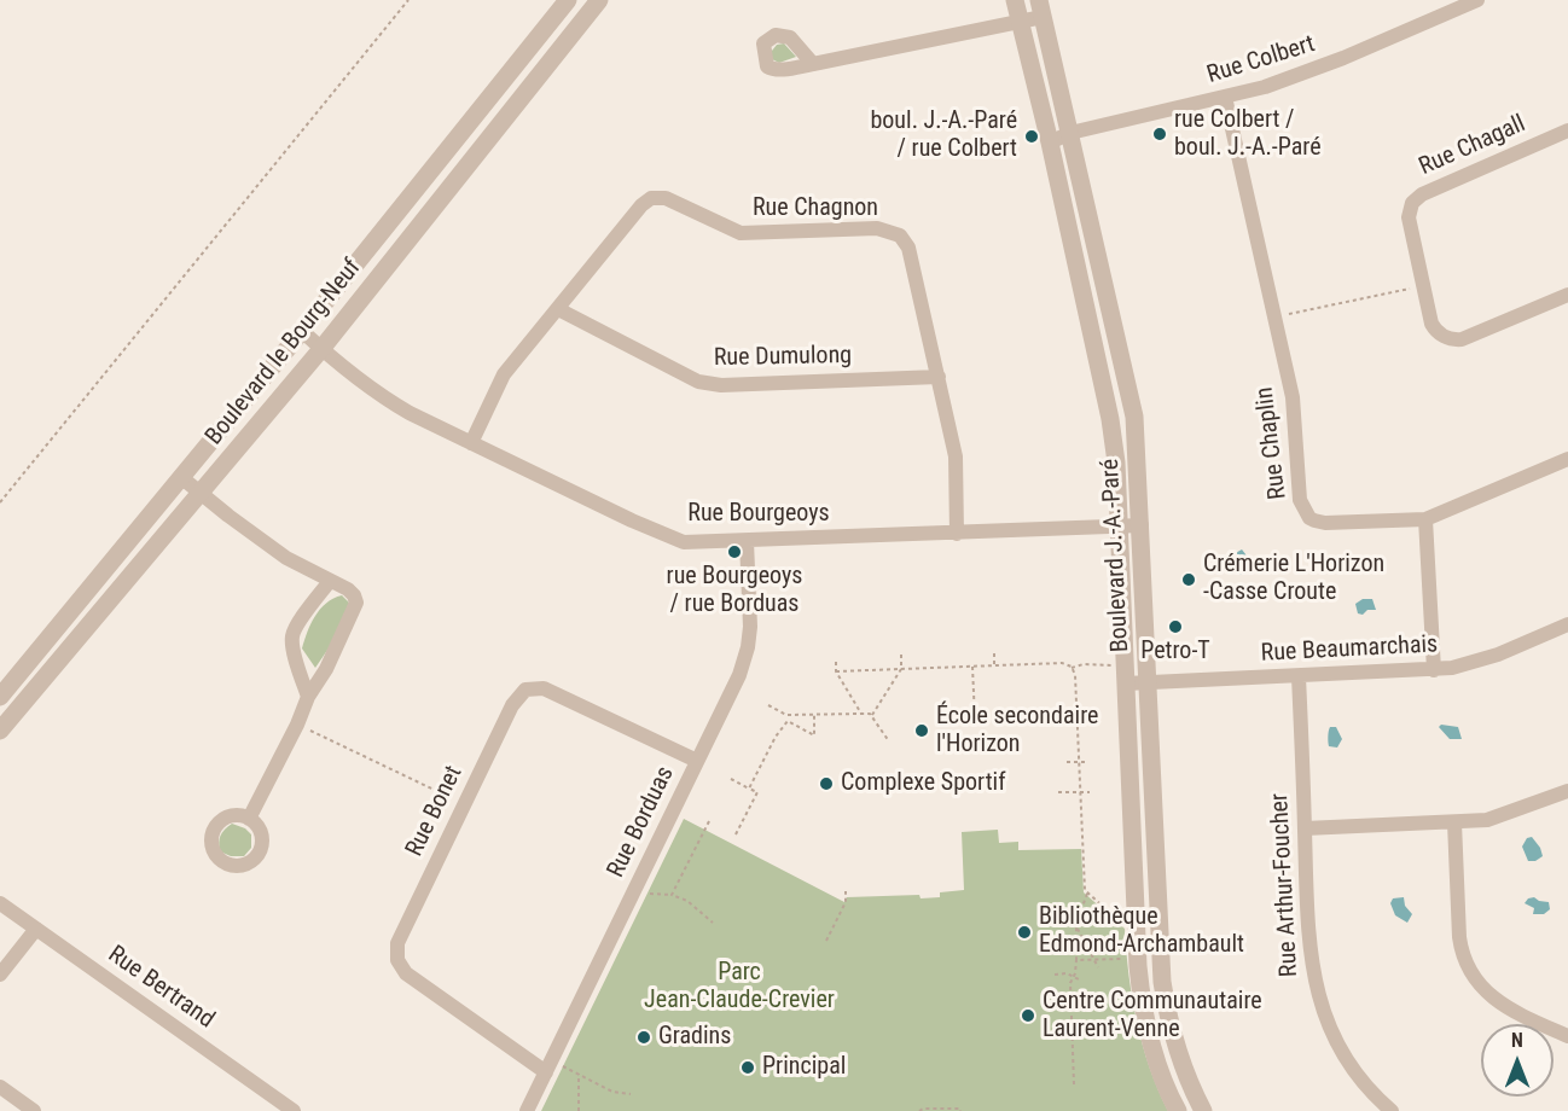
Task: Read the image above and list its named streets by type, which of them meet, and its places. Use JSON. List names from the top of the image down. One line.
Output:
{"streets":{"street":["Rue Colbert","Rue Chagall","Rue Chagnon","Boulevard le Bourg-Neuf","Rue Dumulong","Rue Chaplin","Rue Bourgeoys","Boulevard J.-A.-Paré","Rue Beaumarchais","Rue Bonet","Rue Borduas","Rue Arthur-Foucher","Rue Bertrand"]},"crossings":[["Rue Colbert","Rue Chaplin"],["Rue Colbert","Boulevard J.-A.-Paré"],["Rue Chagnon","Rue Dumulong"],["Rue Chagnon","Rue Bourgeoys"],["Boulevard le Bourg-Neuf","Rue Bourgeoys"],["Rue Bourgeoys","Boulevard J.-A.-Paré"],["Rue Bourgeoys","Rue Borduas"],["Boulevard J.-A.-Paré","Rue Beaumarchais"],["Rue Beaumarchais","Rue Arthur-Foucher"],["Rue Bonet","Rue Borduas"]],"parks":["Parc Jean-Claude-Crevier"],"places":["rue Colbert / boul. J.-A.-Paré","boul. J.-A.-Paré / rue Colbert","rue Bourgeoys / rue Borduas","Crémerie L'Horizon -Casse Croute","Petro-T","École secondaire l'Horizon","Complexe Sportif","Bibliothèque Edmond-Archambault","Centre Communautaire Laurent-Venne","Gradins","Principal"],"north":"top"}
